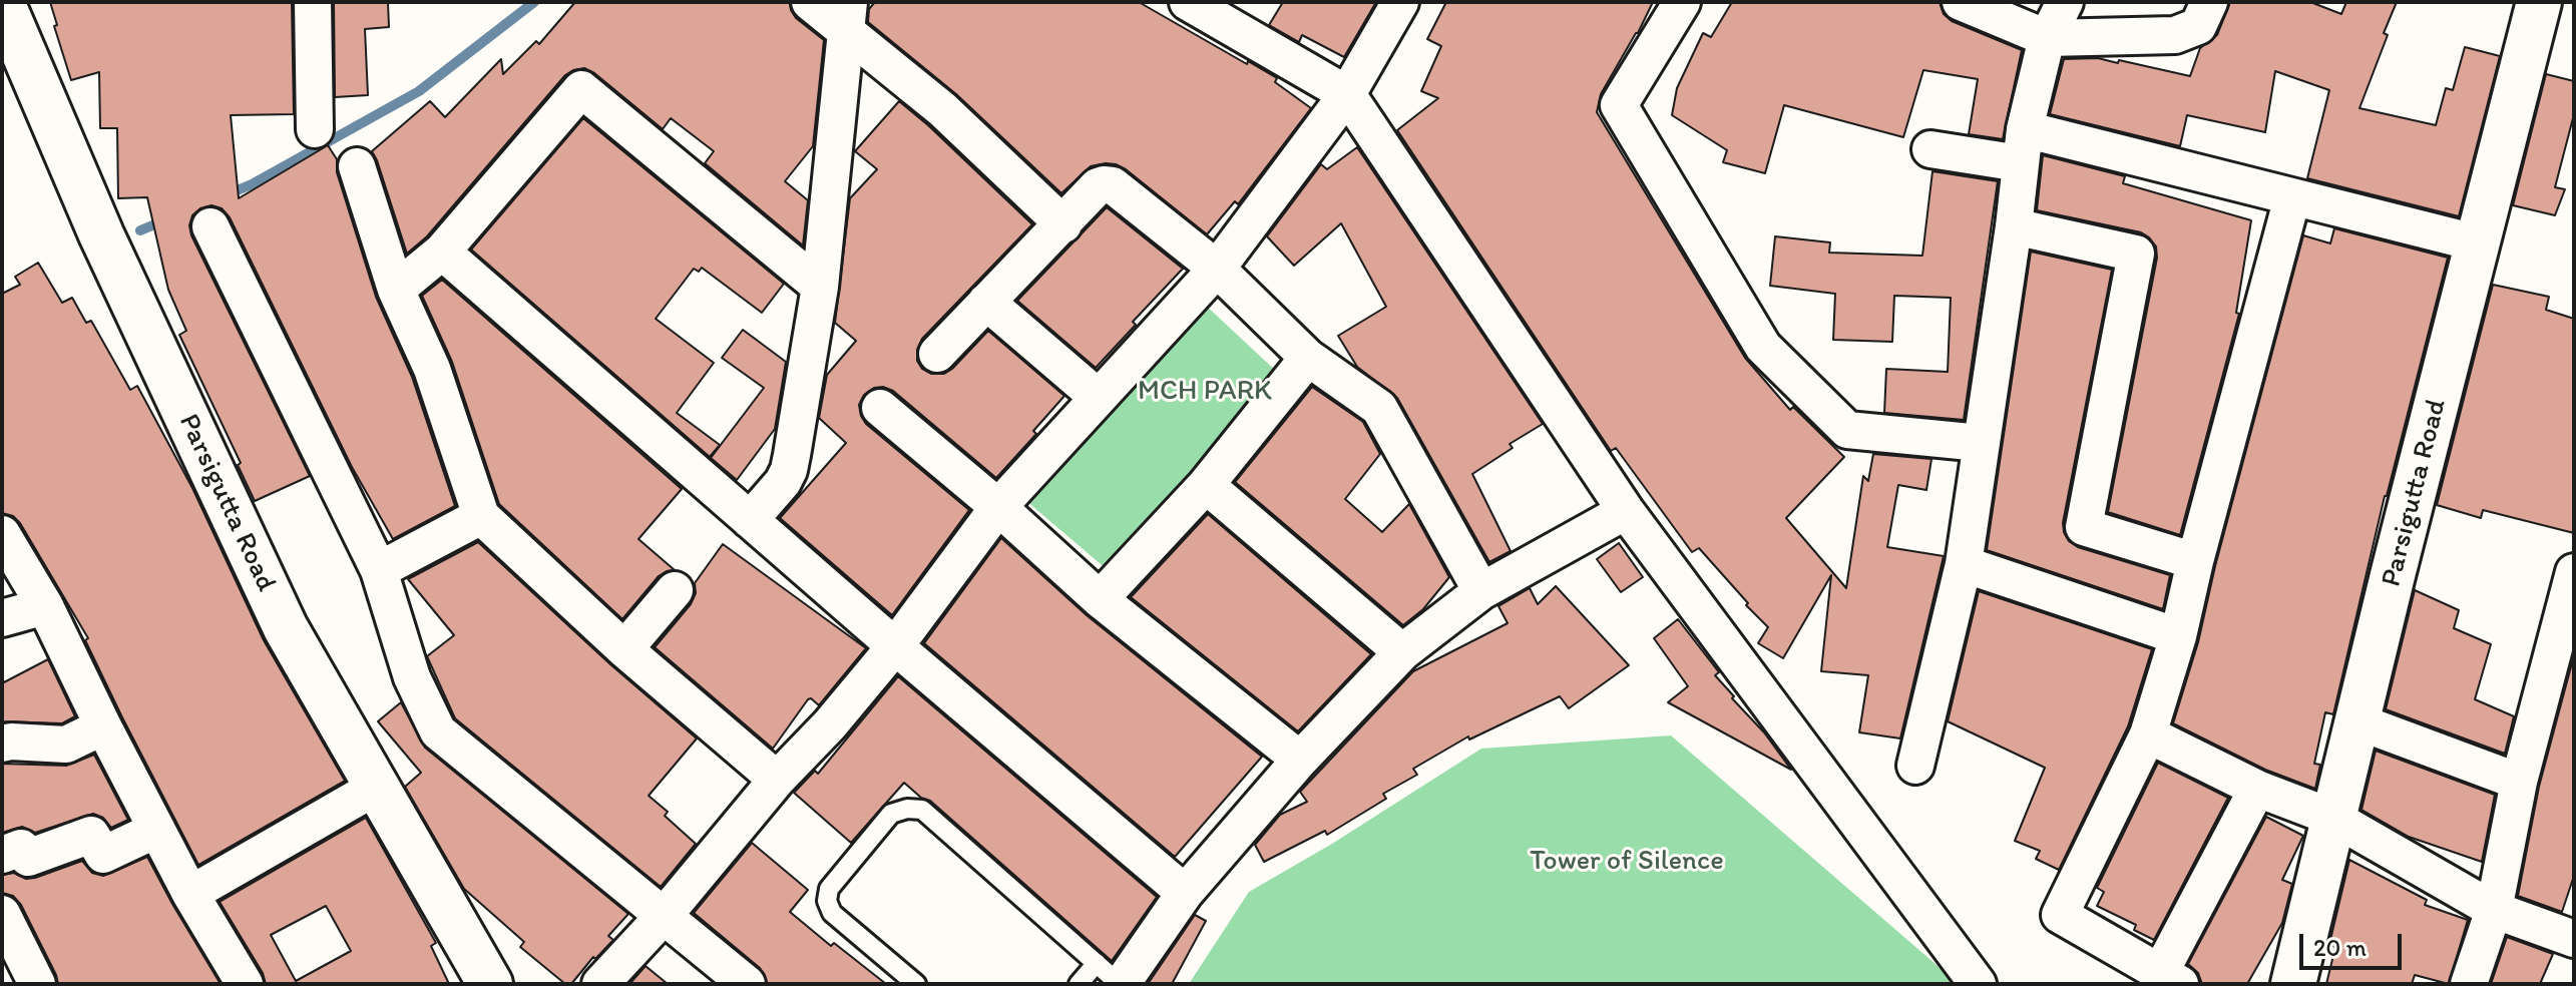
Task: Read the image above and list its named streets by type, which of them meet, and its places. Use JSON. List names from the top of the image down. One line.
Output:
{"streets":{"street":["Parsigutta Road"]},"parks":["MCH PARK","Tower of Silence"],"scale_bar":"20 m"}
